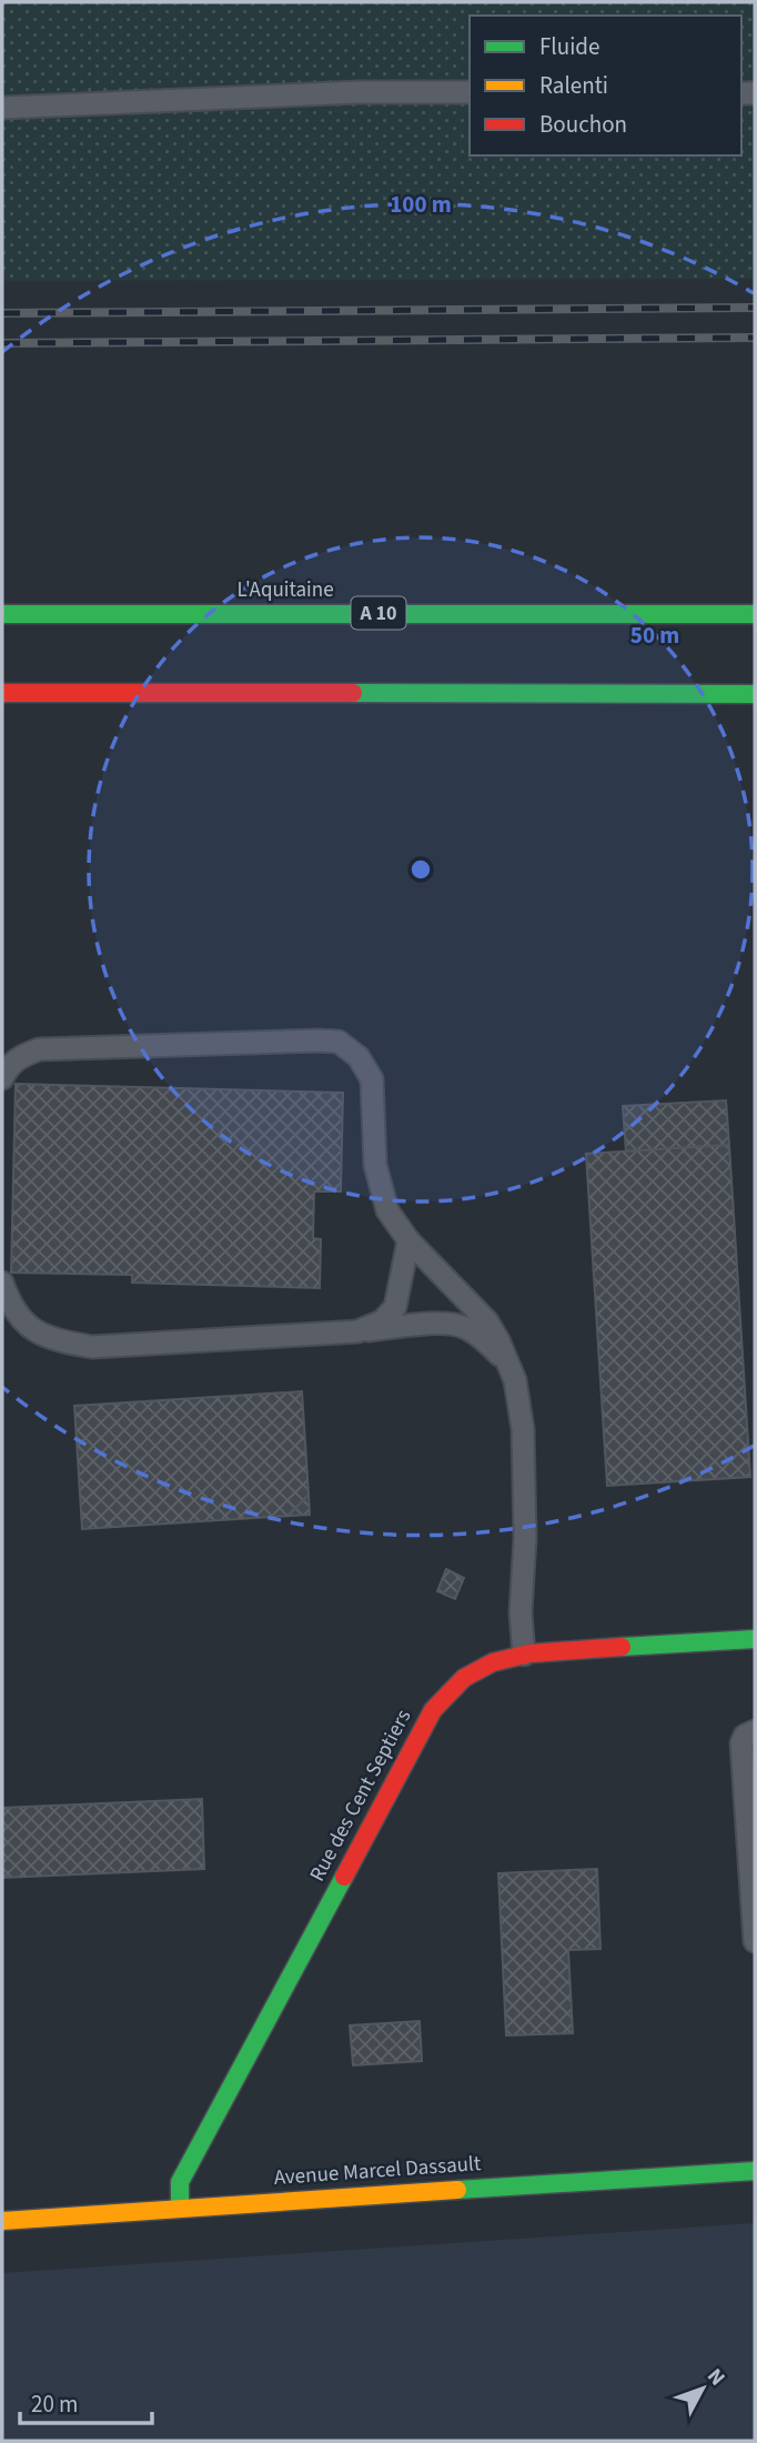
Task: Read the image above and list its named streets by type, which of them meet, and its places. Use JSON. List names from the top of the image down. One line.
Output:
{"streets":{"main road":["L'Aquitaine","A 10","Rue des Cent Septiers","Avenue Marcel Dassault"]},"crossings":[["Rue des Cent Septiers","Avenue Marcel Dassault"]],"legend":["Fluide","Ralenti","Bouchon"],"scale_bar":"20 m","north":"top right","rings":["100 m","50 m"]}
